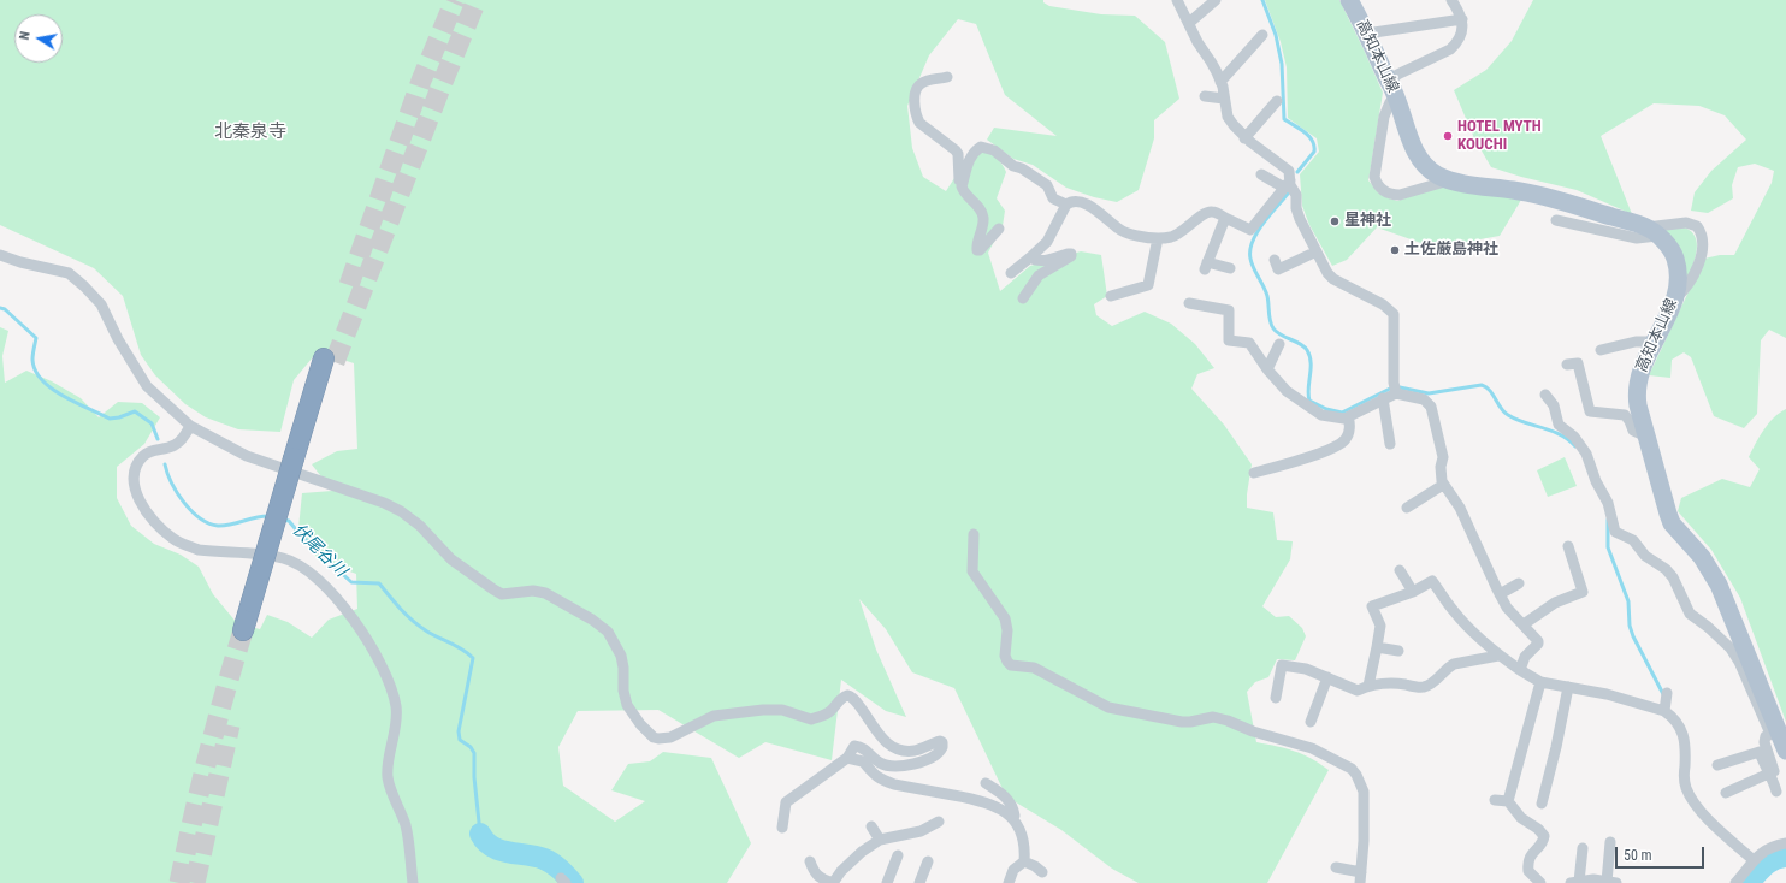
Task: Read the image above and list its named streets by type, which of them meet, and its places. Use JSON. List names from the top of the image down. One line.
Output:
{"streets":{"main road":["高知本山線"]},"districts":["北秦泉寺"],"water":["伏尾谷川"],"places":["HOTEL MYTH KOUCHI","星神社","土佐厳島神社"],"scale_bar":"50 m","north":"left"}
